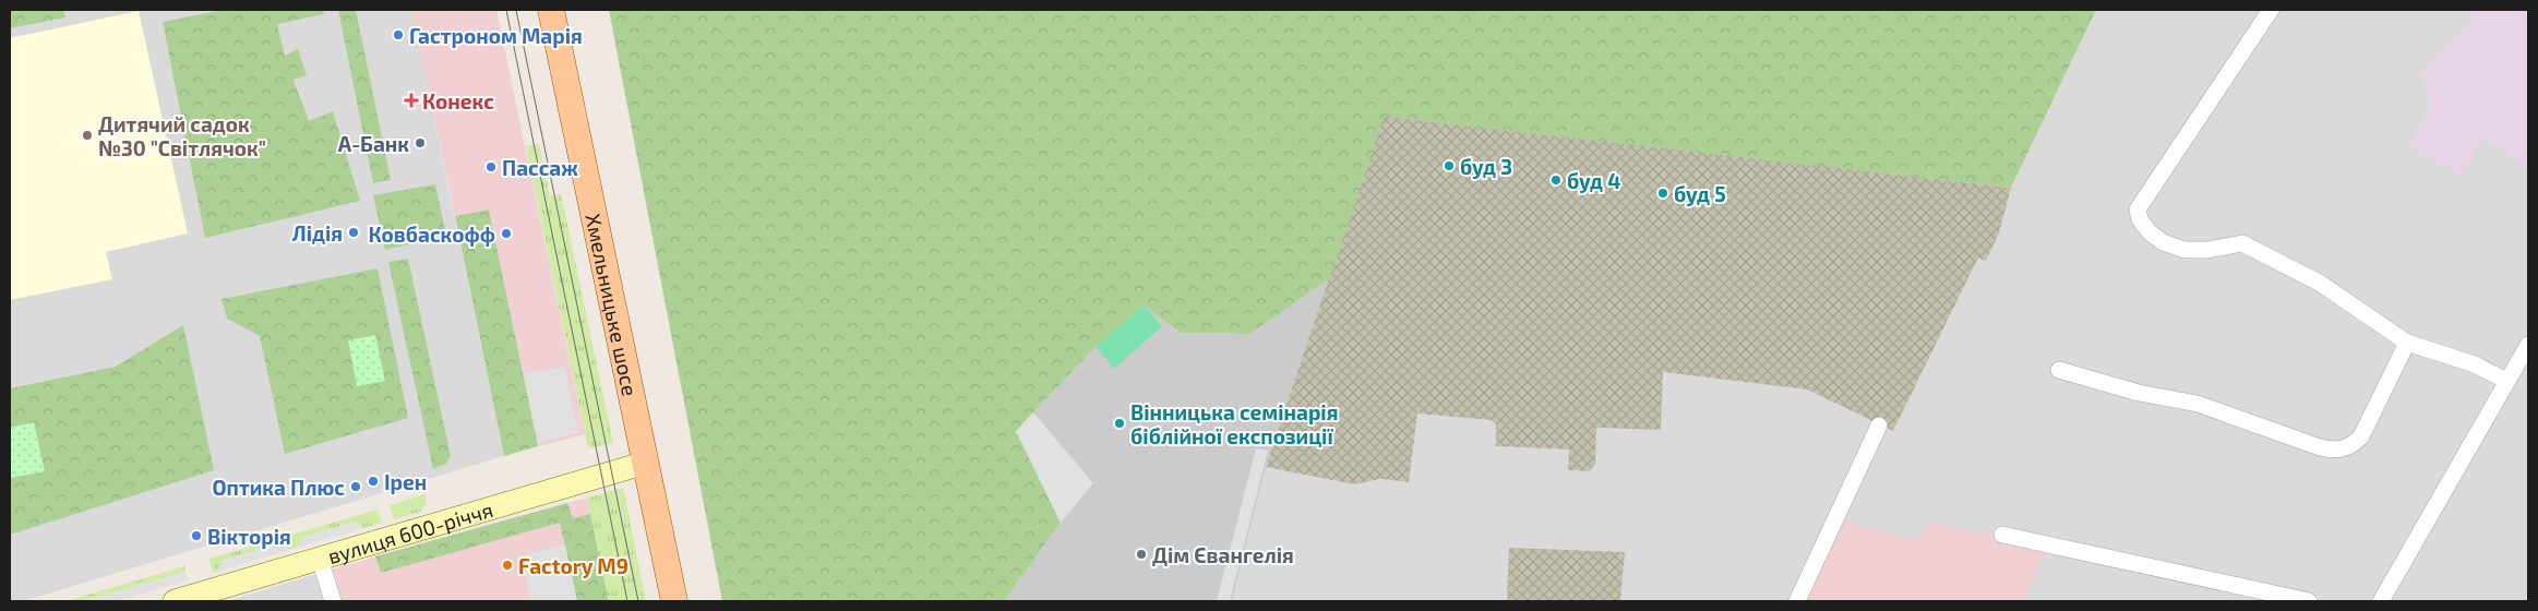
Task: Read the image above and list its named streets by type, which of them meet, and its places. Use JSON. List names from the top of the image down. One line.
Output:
{"streets":{"main road":["Хмельницьке шосе","вулиця 600-річчя"]},"crossings":[["Хмельницьке шосе","вулиця 600-річчя"]],"places":{"other":["Гастроном Марія","Дитячий садок №30 \"Світлячок\"","А-Банк","буд 3","Пассаж","буд 4","буд 5","Лідія","Ковбаскофф","Вінницька семінарія біблійної експозиції","Ірен","Оптика Плюс","Вікторія","Дім Євангелія","Factory M9"],"health":["Конекс"]}}
